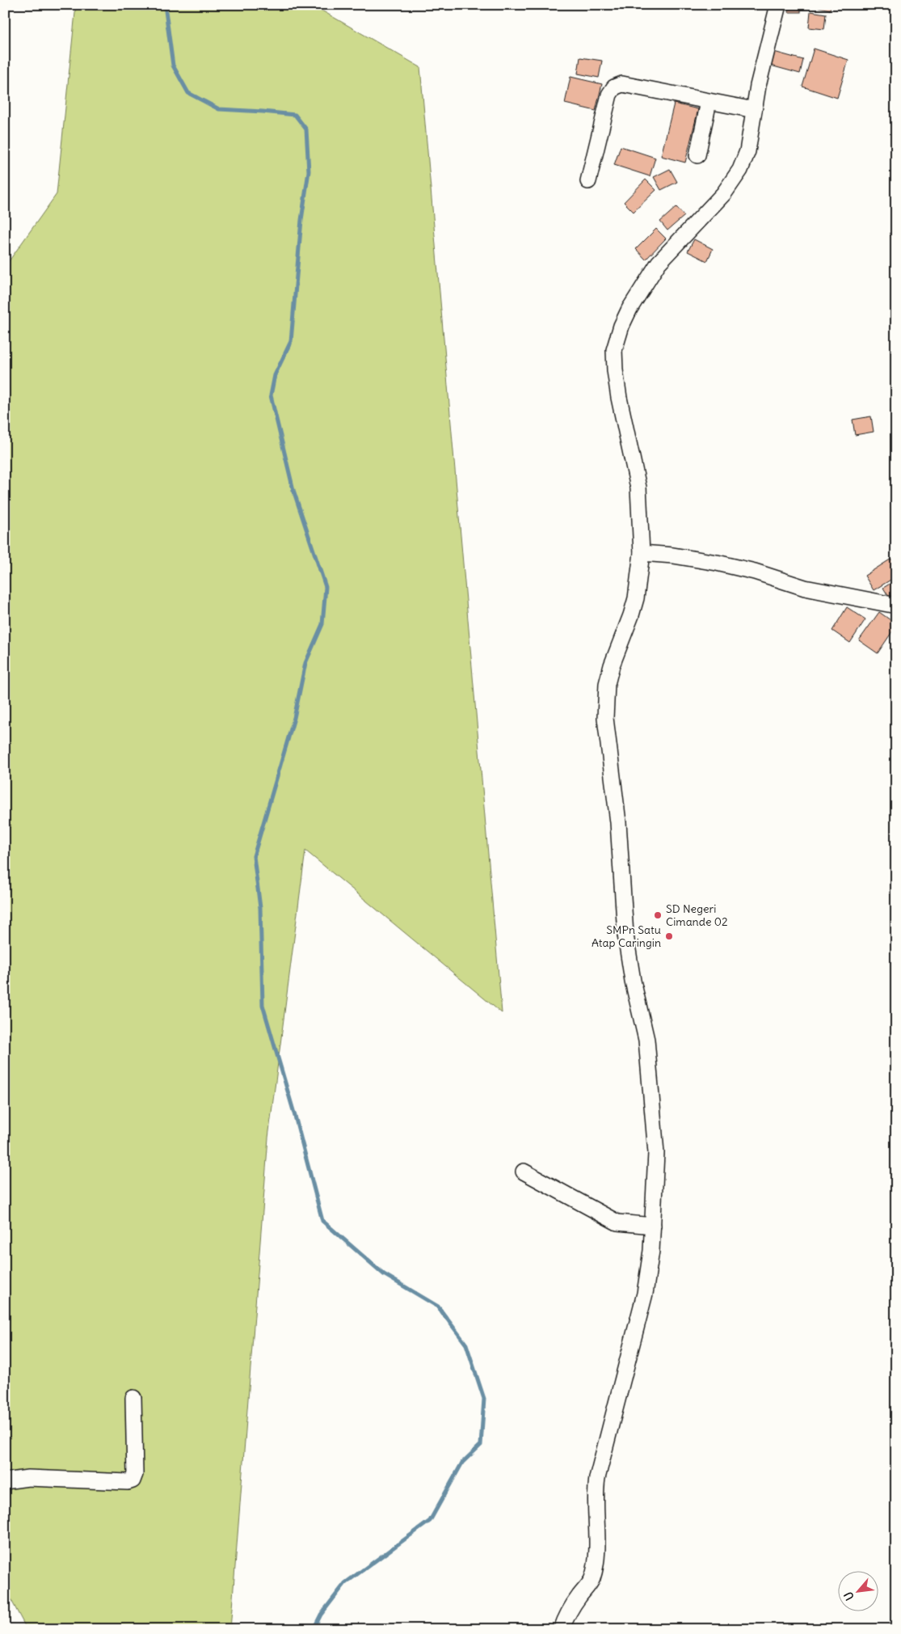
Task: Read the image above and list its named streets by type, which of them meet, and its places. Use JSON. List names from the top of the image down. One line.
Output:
{"places":["SD Negeri Cimande 02","SMPn Satu Atap Caringin"],"north":"bottom left"}
